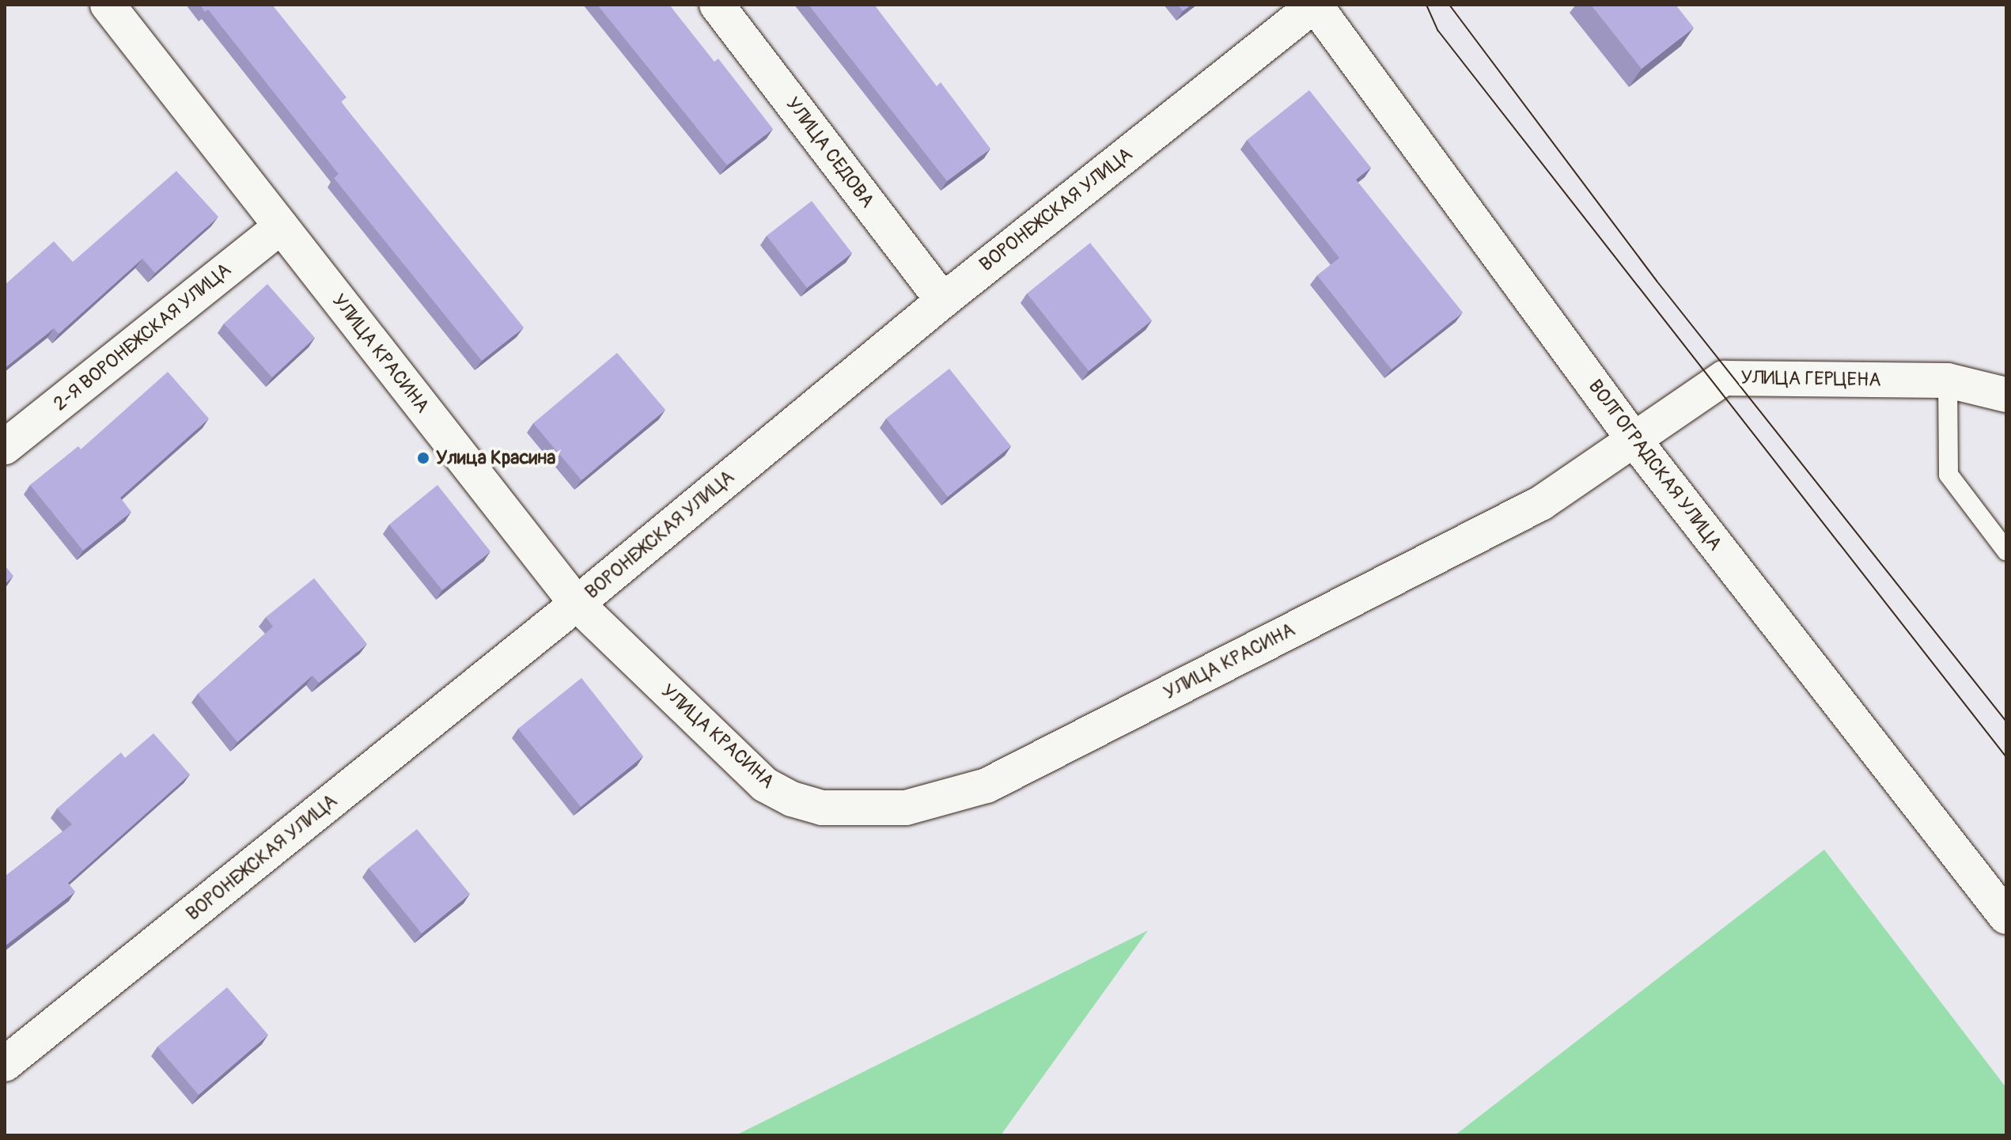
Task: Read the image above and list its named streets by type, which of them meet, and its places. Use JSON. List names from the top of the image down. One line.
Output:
{"streets":{"street":["УЛИЦА СЕДОВА","ВОРОНЕЖСКАЯ УЛИЦА","2-Я ВОРОНЕЖСКАЯ УЛИЦА","УЛИЦА КРАСИНА","УЛИЦА ГЕРЦЕНА","ВОЛГОГРАДСКАЯ УЛИЦА"]},"crossings":[["УЛИЦА СЕДОВА","ВОРОНЕЖСКАЯ УЛИЦА"],["ВОРОНЕЖСКАЯ УЛИЦА","УЛИЦА КРАСИНА"],["ВОРОНЕЖСКАЯ УЛИЦА","ВОЛГОГРАДСКАЯ УЛИЦА"],["2-Я ВОРОНЕЖСКАЯ УЛИЦА","УЛИЦА КРАСИНА"],["УЛИЦА КРАСИНА","УЛИЦА ГЕРЦЕНА"],["УЛИЦА КРАСИНА","ВОЛГОГРАДСКАЯ УЛИЦА"],["УЛИЦА ГЕРЦЕНА","ВОЛГОГРАДСКАЯ УЛИЦА"]],"places":["Улица Красина"]}
